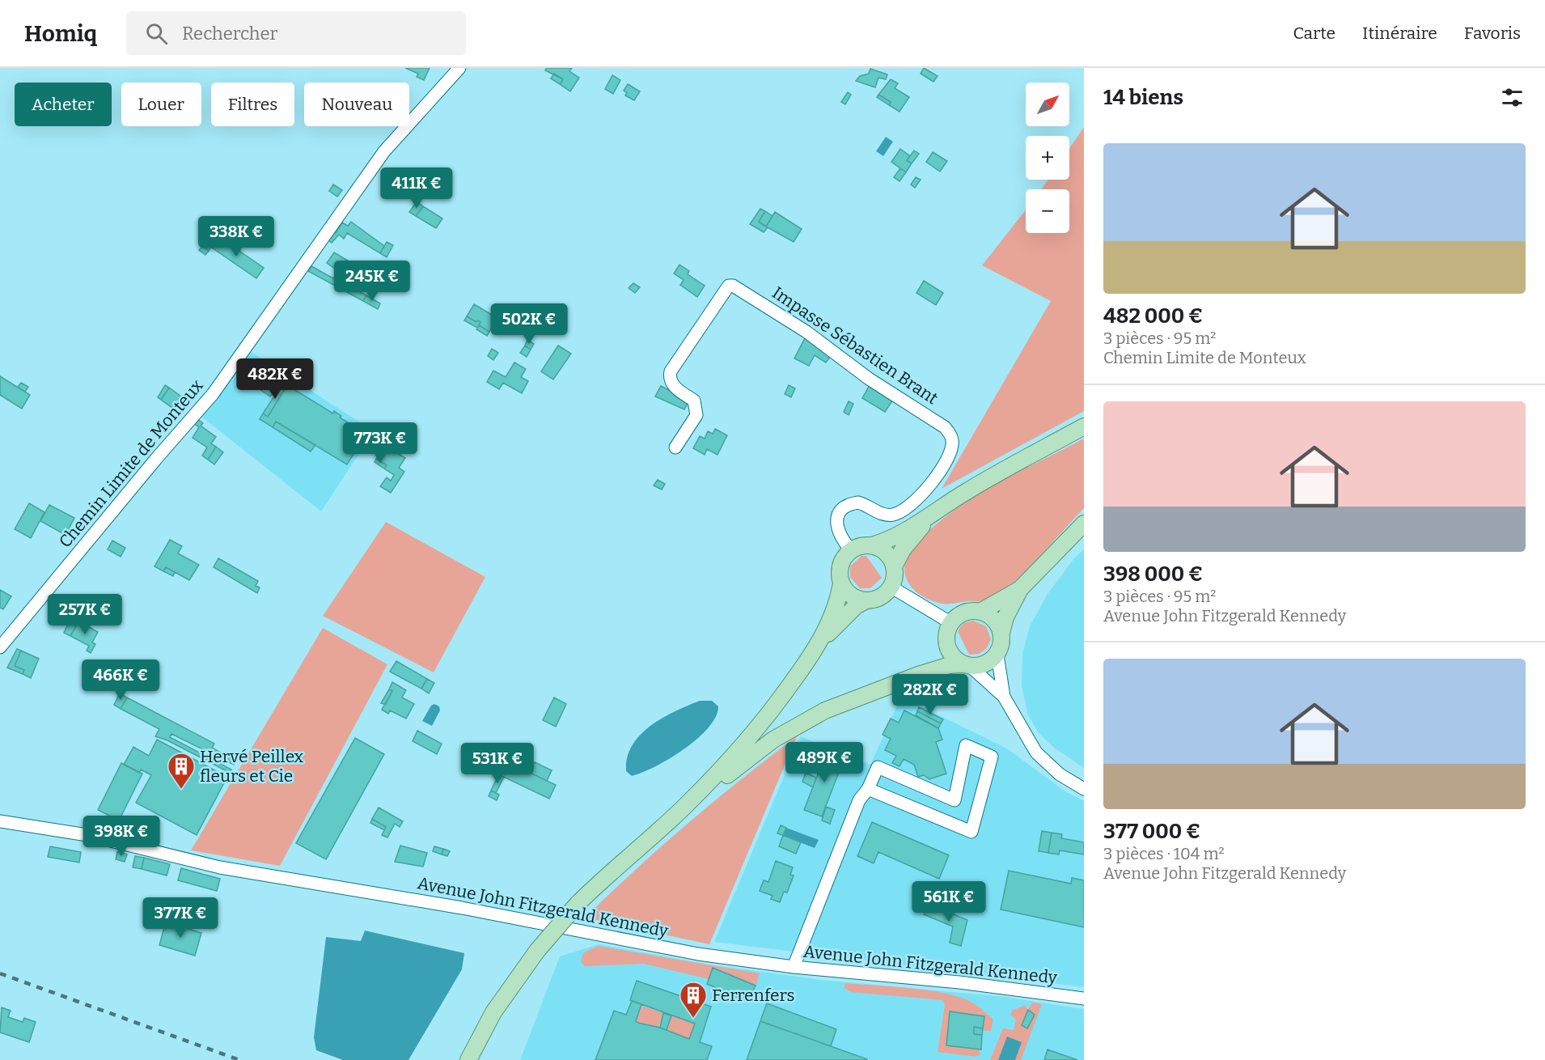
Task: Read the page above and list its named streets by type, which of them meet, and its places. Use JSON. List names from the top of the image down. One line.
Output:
{"streets":{"street":["Impasse Sébastien Brant","Chemin Limite de Monteux","Avenue John Fitzgerald Kennedy"]},"places":{"building":["Hervé Peillex fleurs et Cie","Ferrenfers"]},"north":"top right","page":{"header":"Homiq","search":"Rechercher","nav":["Carte","Itinéraire","Favoris"],"heading":"14 biens","map_buttons":["+","−"],"chip":["Acheter","Louer","Filtres","Nouveau"],"list":[{"name":"482 000 €","note":"3 pièces · 95 m² · Chemin Limite de Monteux"},{"name":"398 000 €","note":"3 pièces · 95 m² · Avenue John Fitzgerald Kennedy"},{"name":"377 000 €","note":"3 pièces · 104 m² · Avenue John Fitzgerald Kennedy"}],"price":["411K €","338K €","245K €","502K €","482K €","773K €","257K €","466K €","282K €","489K €","531K €","398K €","561K €","377K €"]}}
